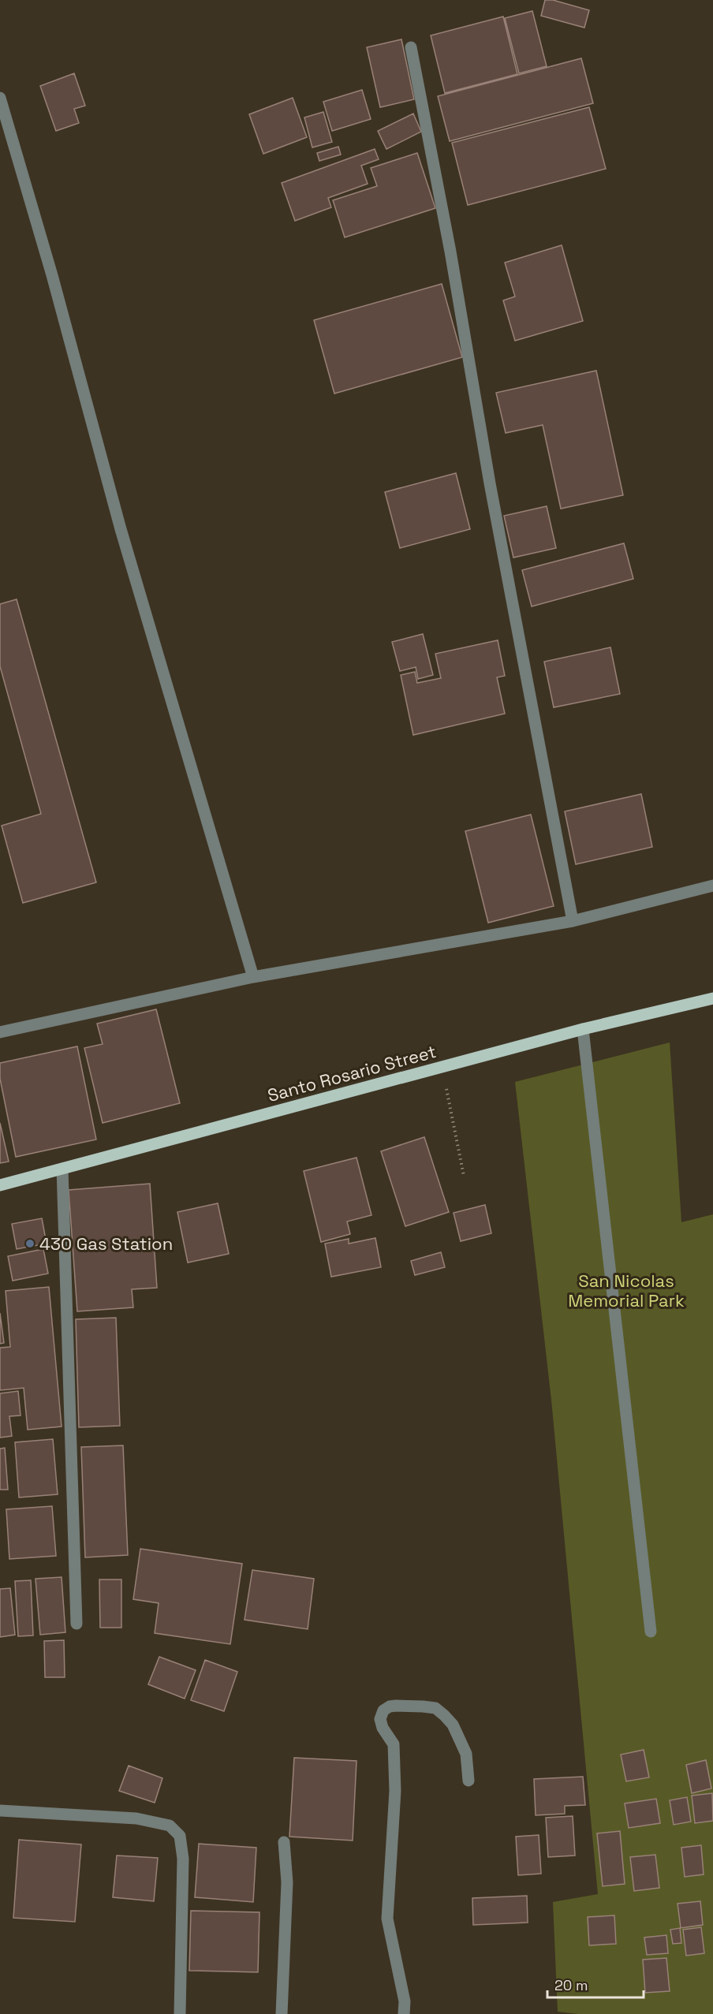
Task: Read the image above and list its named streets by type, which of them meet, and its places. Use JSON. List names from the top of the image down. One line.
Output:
{"streets":{"main road":["Santo Rosario Street"]},"parks":["San Nicolas Memorial Park"],"places":["430 Gas Station"],"scale_bar":"20 m"}
